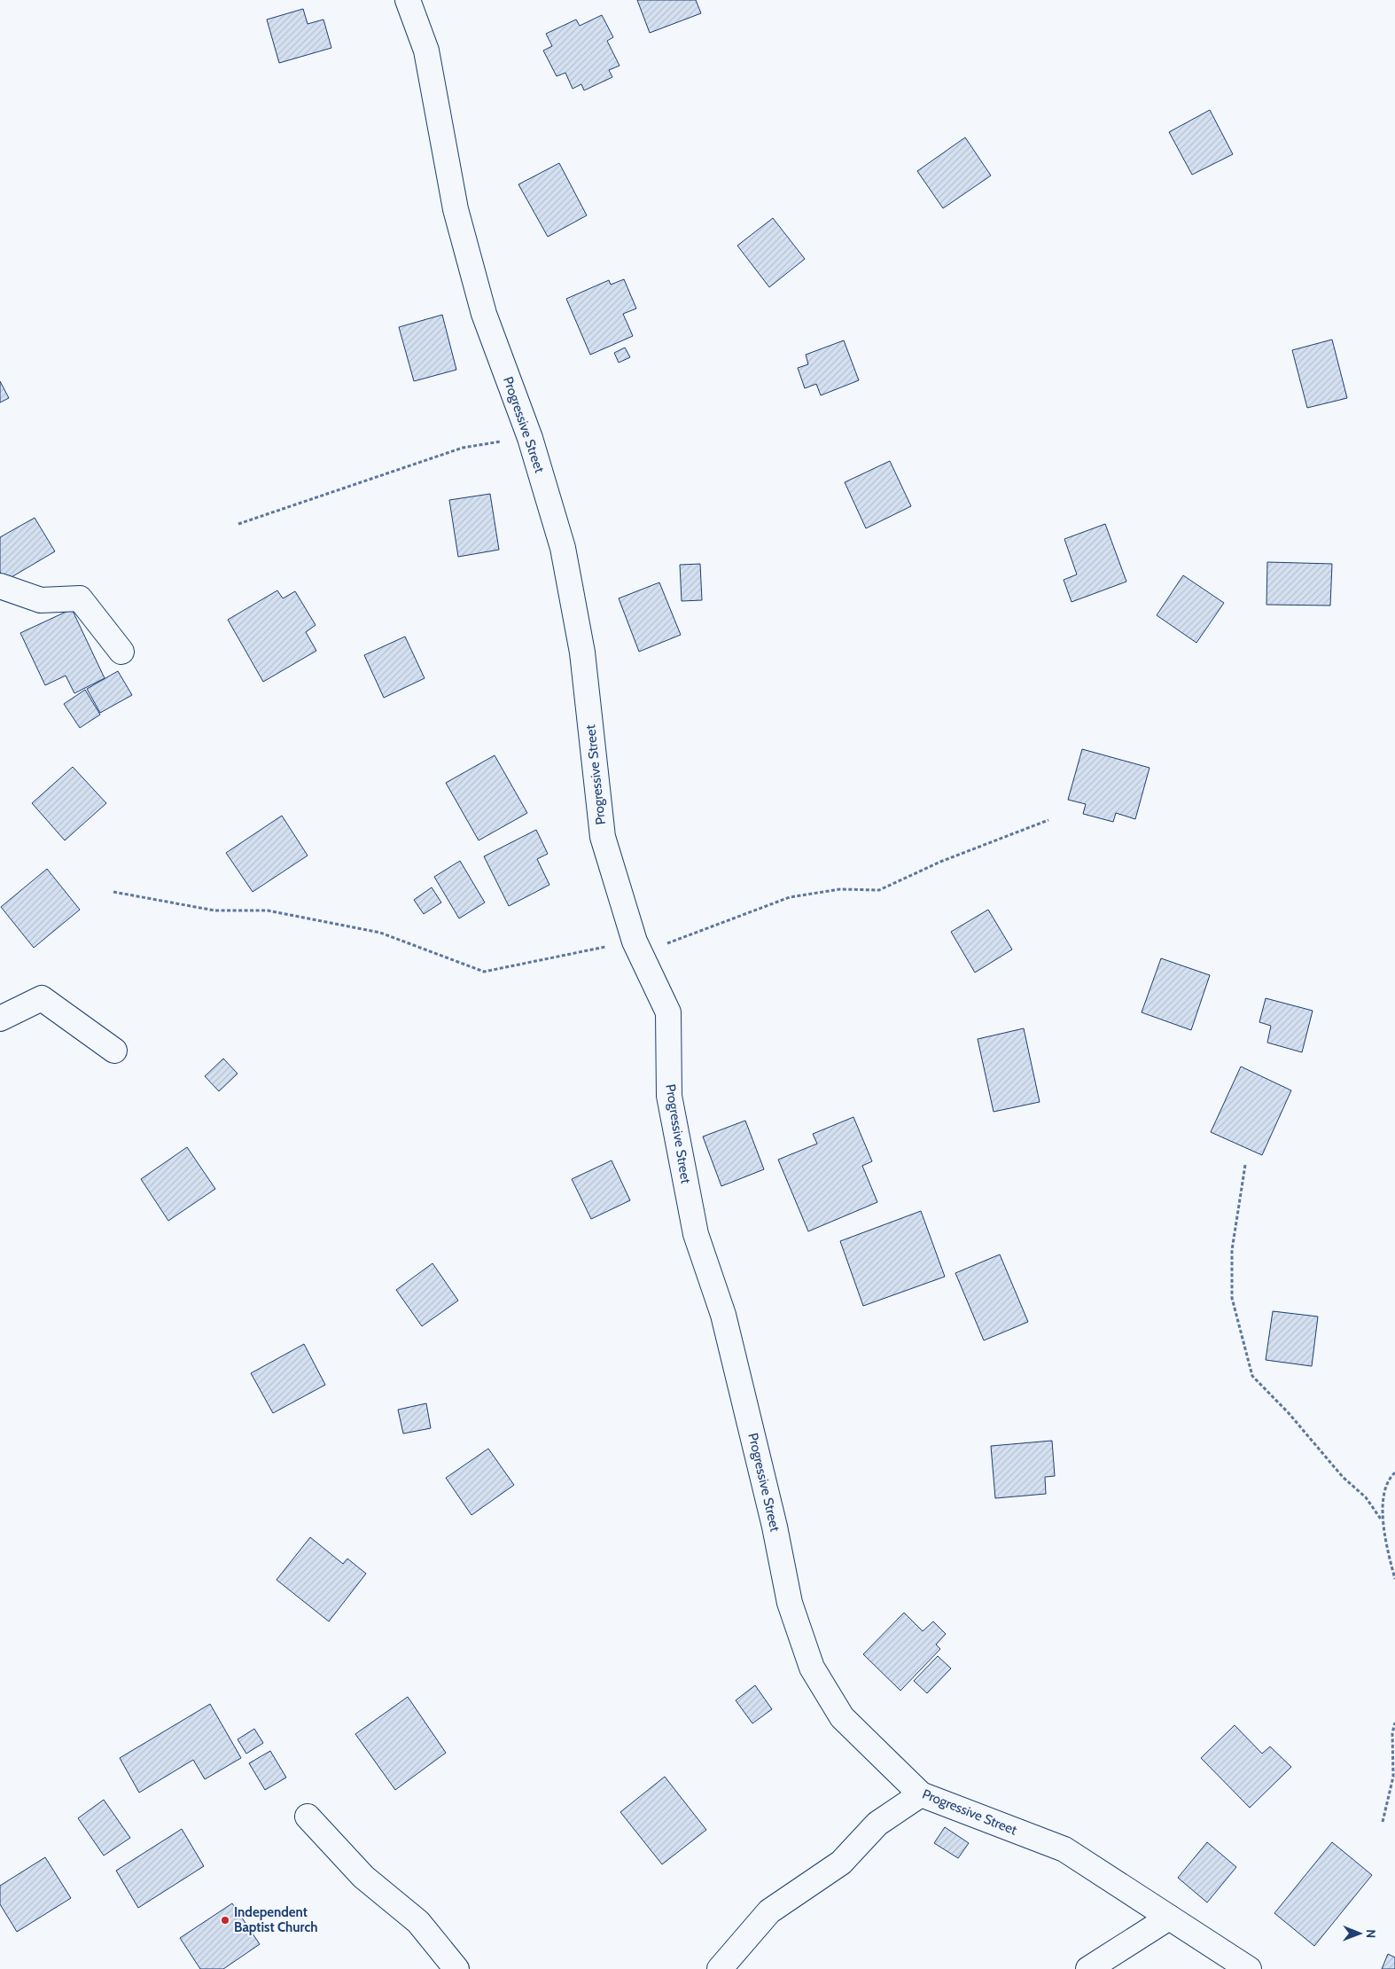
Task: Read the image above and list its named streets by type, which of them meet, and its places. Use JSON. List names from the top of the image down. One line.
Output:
{"streets":{"street":["Progressive Street"]},"places":["Independent Baptist Church"],"north":"right"}
